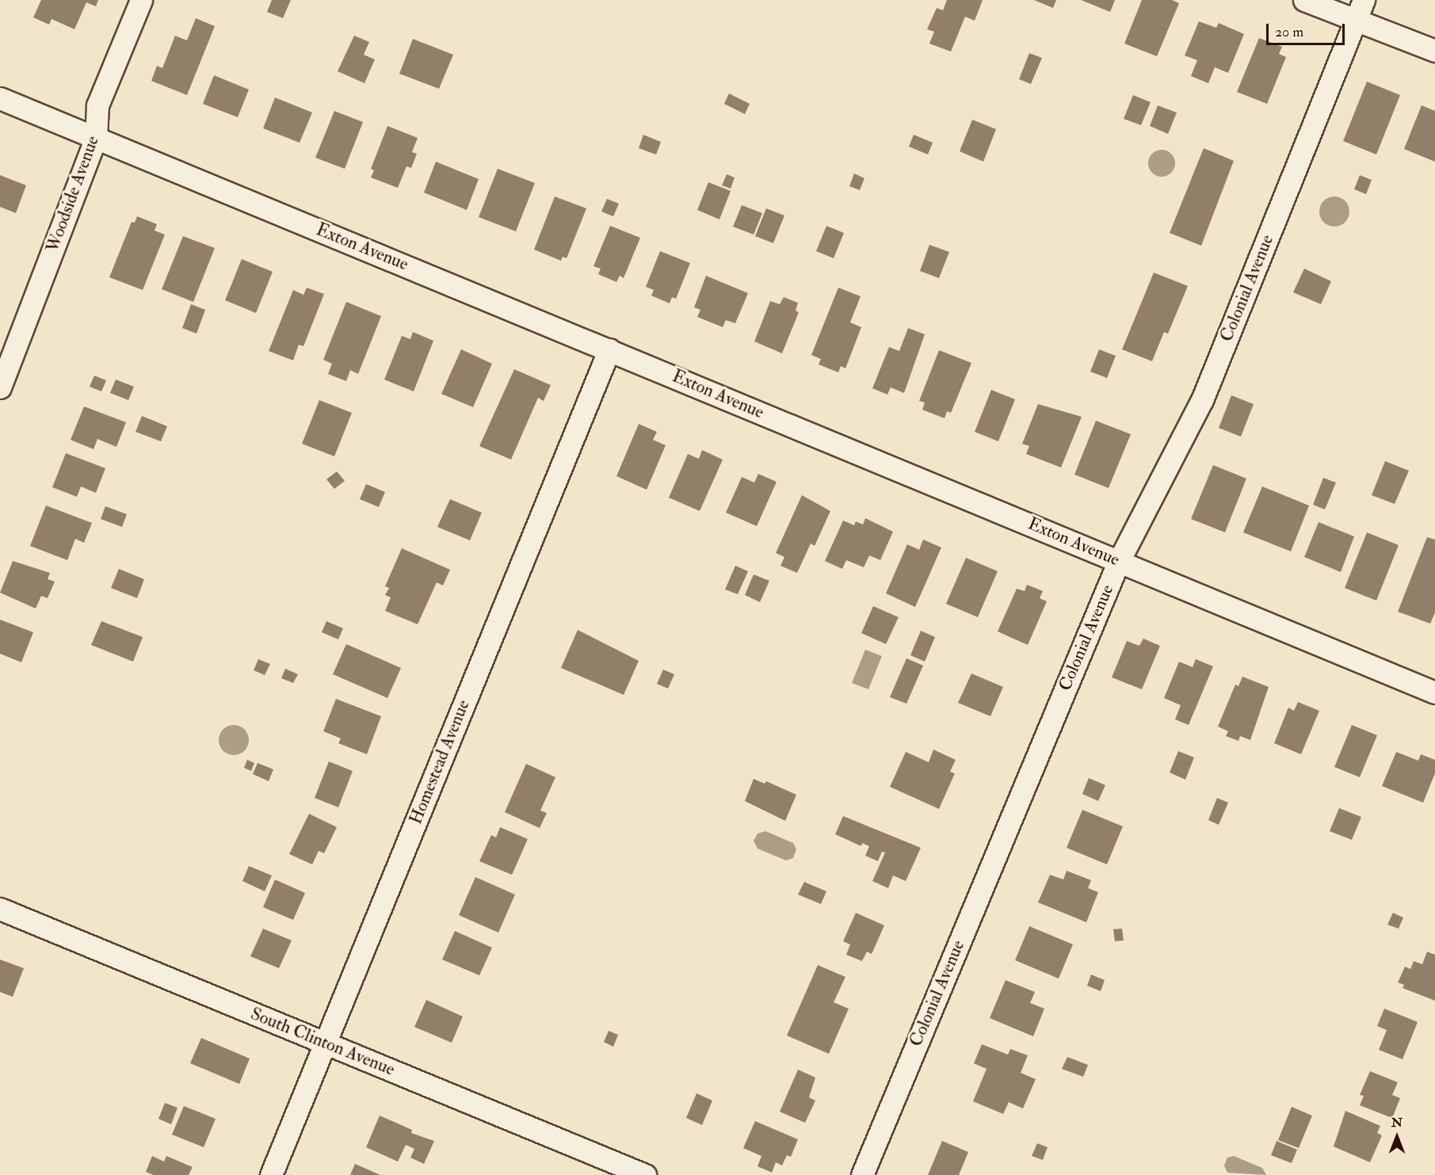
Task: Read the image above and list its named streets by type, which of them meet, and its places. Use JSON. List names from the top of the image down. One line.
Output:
{"streets":{"street":["Woodside Avenue","Exton Avenue","Colonial Avenue","Homestead Avenue","South Clinton Avenue"]},"crossings":[["Woodside Avenue","Exton Avenue"],["Exton Avenue","Colonial Avenue"],["Exton Avenue","Homestead Avenue"],["Homestead Avenue","South Clinton Avenue"]],"scale_bar":"20 m","north":"top"}
